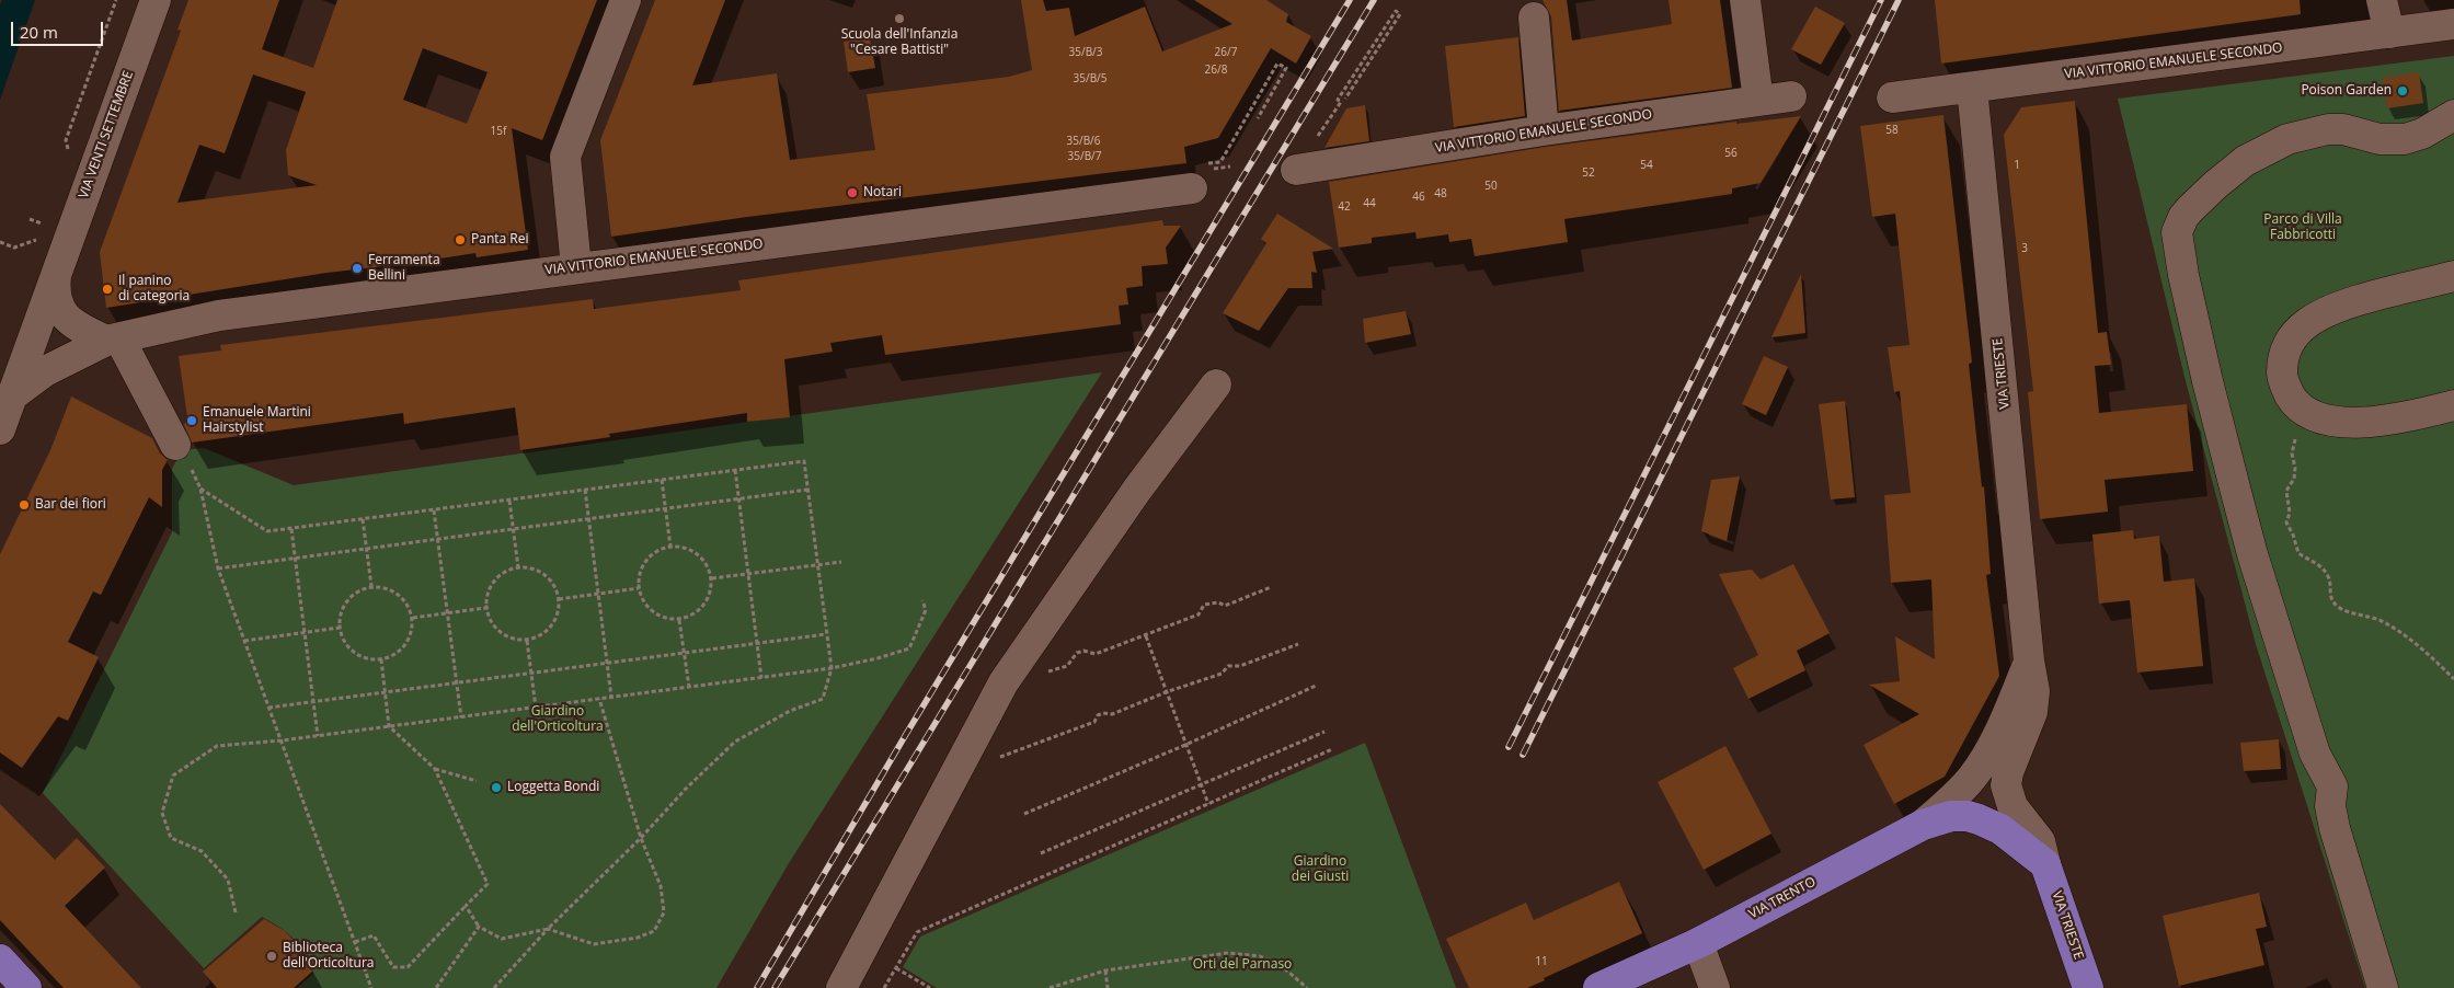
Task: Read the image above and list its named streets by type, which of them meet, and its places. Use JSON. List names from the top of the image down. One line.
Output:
{"streets":{"main road":["VIA TRIESTE","VIA TRENTO"],"street":["VIA VITTORIO EMANUELE SECONDO","VIA VENTI SETTEMBRE"]},"crossings":[["VIA VITTORIO EMANUELE SECONDO","VIA VENTI SETTEMBRE"],["VIA VITTORIO EMANUELE SECONDO","VIA TRIESTE"],["VIA TRIESTE","VIA TRENTO"]],"parks":["Parco di Villa Fabbricotti","Giardino dell'Orticoltura","Giardino dei Giusti","Orti del Parnaso"],"places":["Scuola dell'Infanzia \"Cesare Battisti\"","Poison Garden","Notari","Panta Rei","Ferramenta Bellini","Il panino di categoria","Emanuele Martini Hairstylist","Bar dei fiori","Loggetta Bondi","Biblioteca dell'Orticoltura"],"house_numbers":["35/B/3","26/7","26/8","35/B/5","58","15f","35/B/6","56","35/B/7","54","1","52","50","48","46","44","42","3","11"],"scale_bar":"20 m"}
